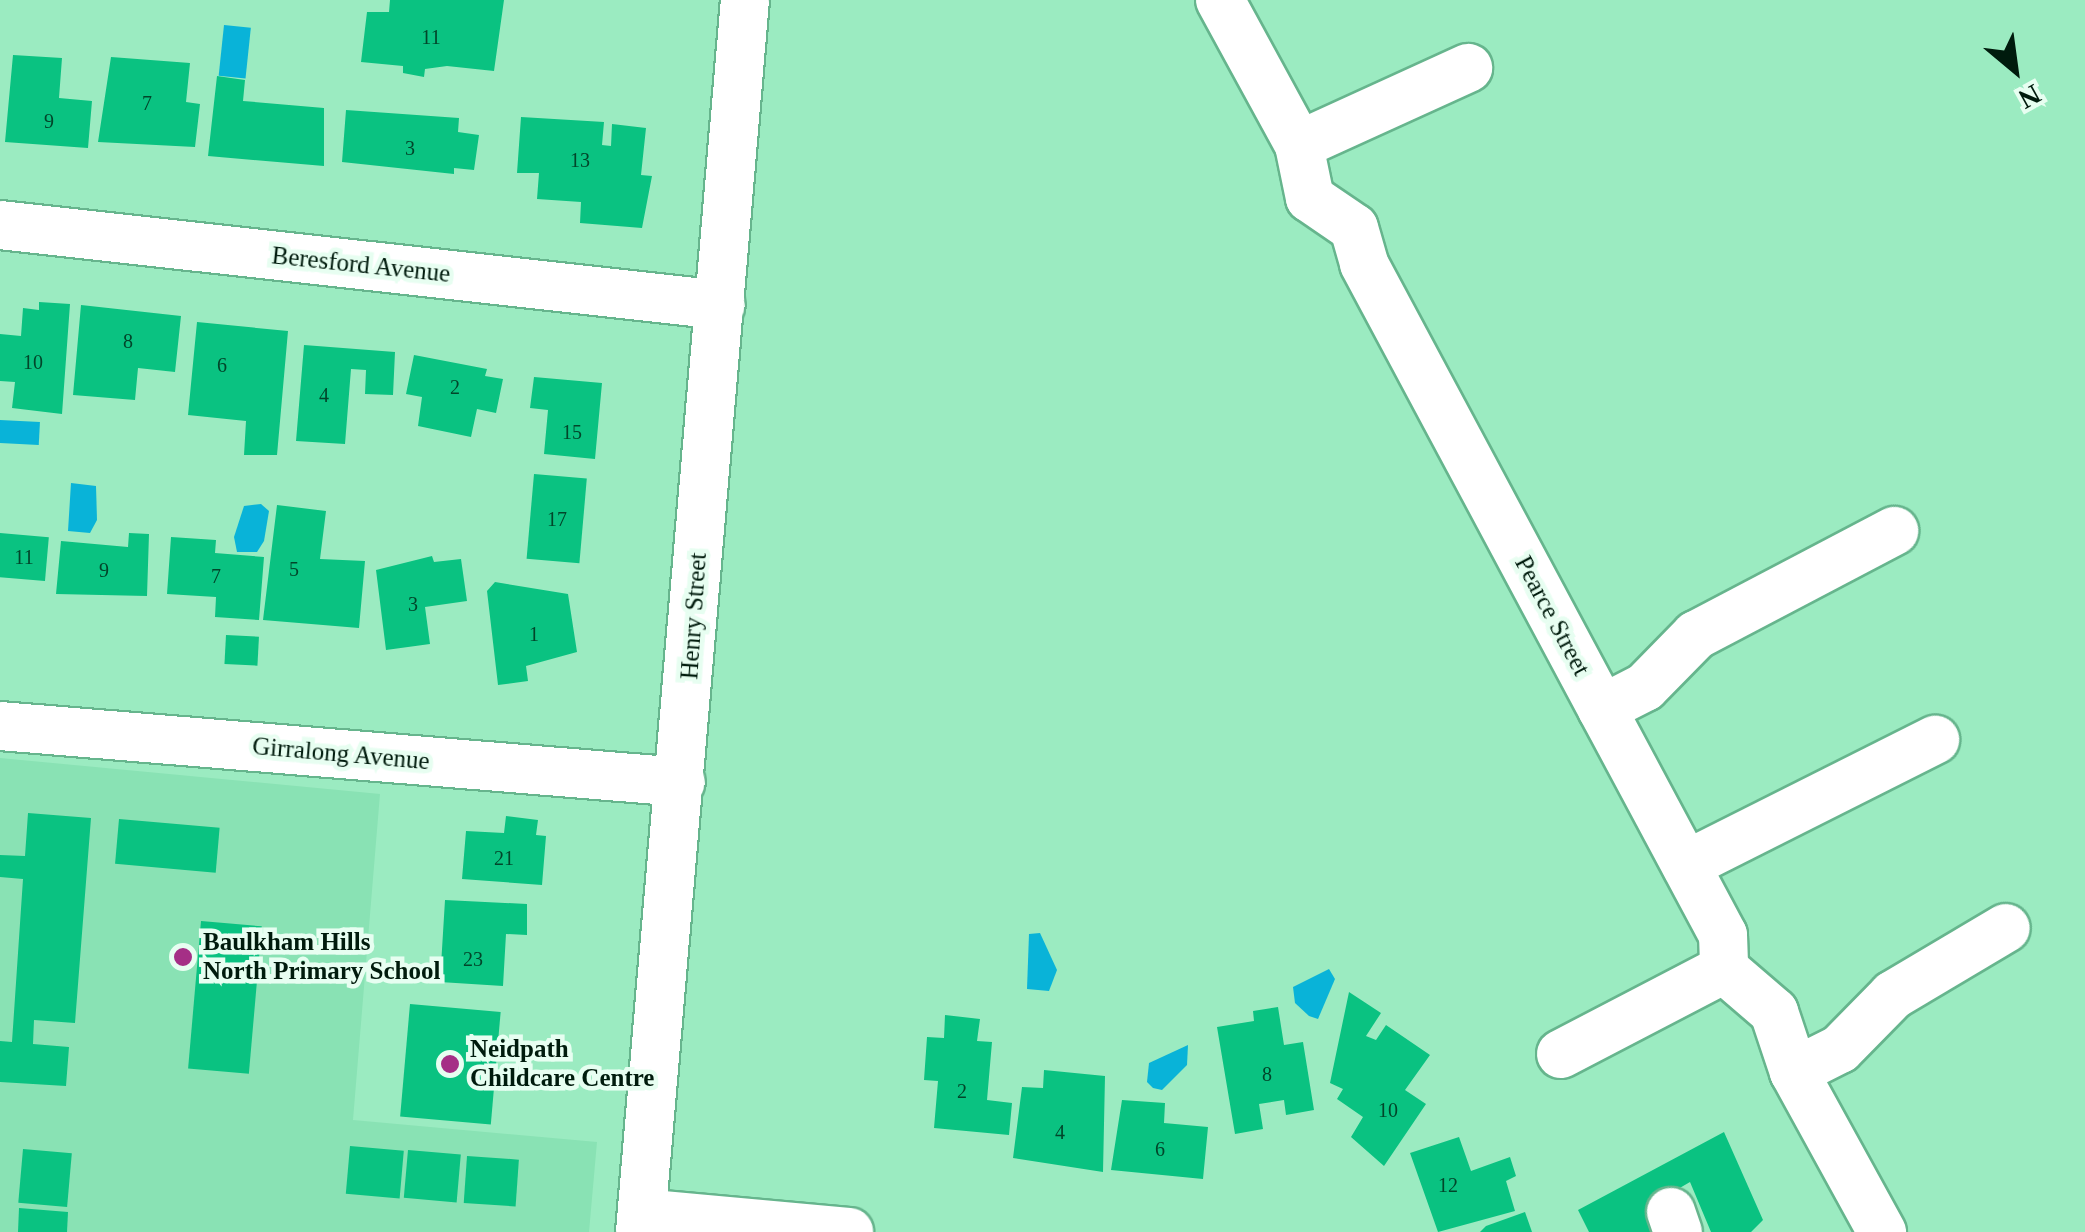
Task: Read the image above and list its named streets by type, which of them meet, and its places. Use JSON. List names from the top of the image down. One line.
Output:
{"streets":{"street":["Beresford Avenue","Henry Street","Pearce Street","Girralong Avenue"]},"crossings":[["Beresford Avenue","Henry Street"],["Henry Street","Girralong Avenue"]],"places":["Baulkham Hills North Primary School","Neidpath Childcare Centre"],"house_numbers":["11","7","9","3","13","8","10","6","2","4","15","17","11","5","9","7","3","1","21","23","8","2","10","4","6","12"],"north":"bottom right"}
